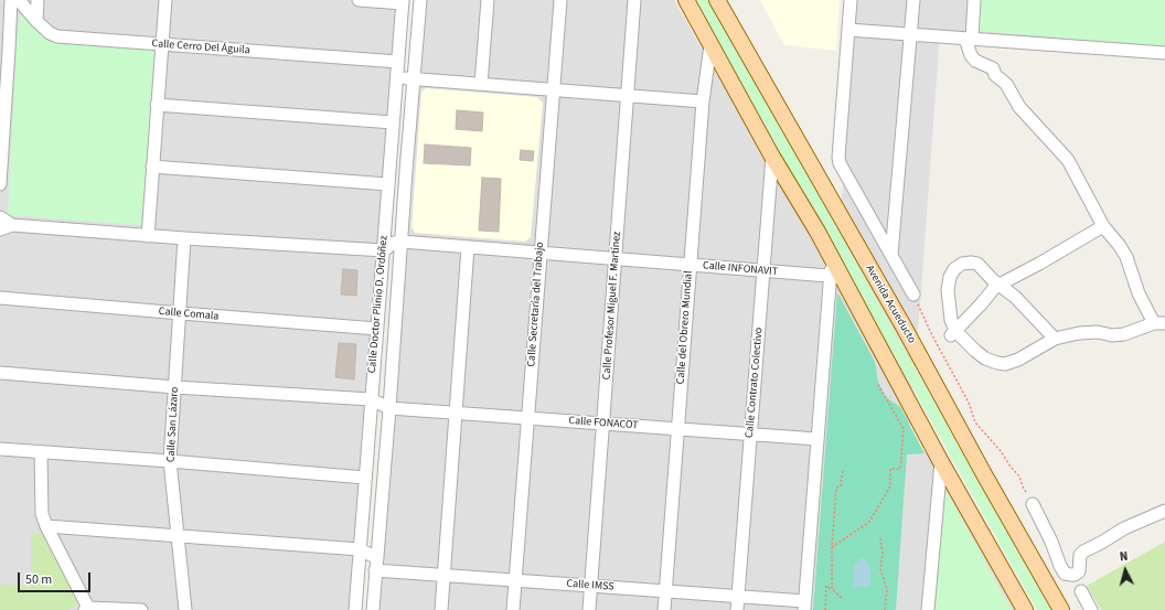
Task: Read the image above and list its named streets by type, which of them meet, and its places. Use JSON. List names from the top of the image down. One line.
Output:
{"streets":{"main road":["Avenida Acueducto"],"street":["Calle Cerro Del Águila","Calle INFONAVIT","Calle Doctor Plinio D. Ordóñez","Calle Secretaría del Trabajo","Calle Profesor Miguel F. Martínez","Calle Comala","Calle del Obrero Mundial","Calle Contrato Colectivo","Calle FONACOT","Calle San Lázaro","Calle IMSS"]},"crossings":[["Calle Cerro Del Águila","Calle Doctor Plinio D. Ordóñez"],["Calle INFONAVIT","Calle Doctor Plinio D. Ordóñez"],["Calle INFONAVIT","Calle Secretaría del Trabajo"],["Calle INFONAVIT","Calle Profesor Miguel F. Martínez"],["Calle INFONAVIT","Calle del Obrero Mundial"],["Calle INFONAVIT","Calle Contrato Colectivo"],["Calle Doctor Plinio D. Ordóñez","Calle Comala"],["Calle Doctor Plinio D. Ordóñez","Calle FONACOT"],["Calle Doctor Plinio D. Ordóñez","Calle IMSS"],["Calle Secretaría del Trabajo","Calle FONACOT"],["Calle Secretaría del Trabajo","Calle IMSS"],["Calle Profesor Miguel F. Martínez","Calle FONACOT"],["Calle Profesor Miguel F. Martínez","Calle IMSS"],["Calle Comala","Calle San Lázaro"],["Calle del Obrero Mundial","Calle FONACOT"],["Calle del Obrero Mundial","Calle IMSS"],["Calle Contrato Colectivo","Calle FONACOT"],["Calle Contrato Colectivo","Calle IMSS"]],"scale_bar":"50 m","north":"top"}
